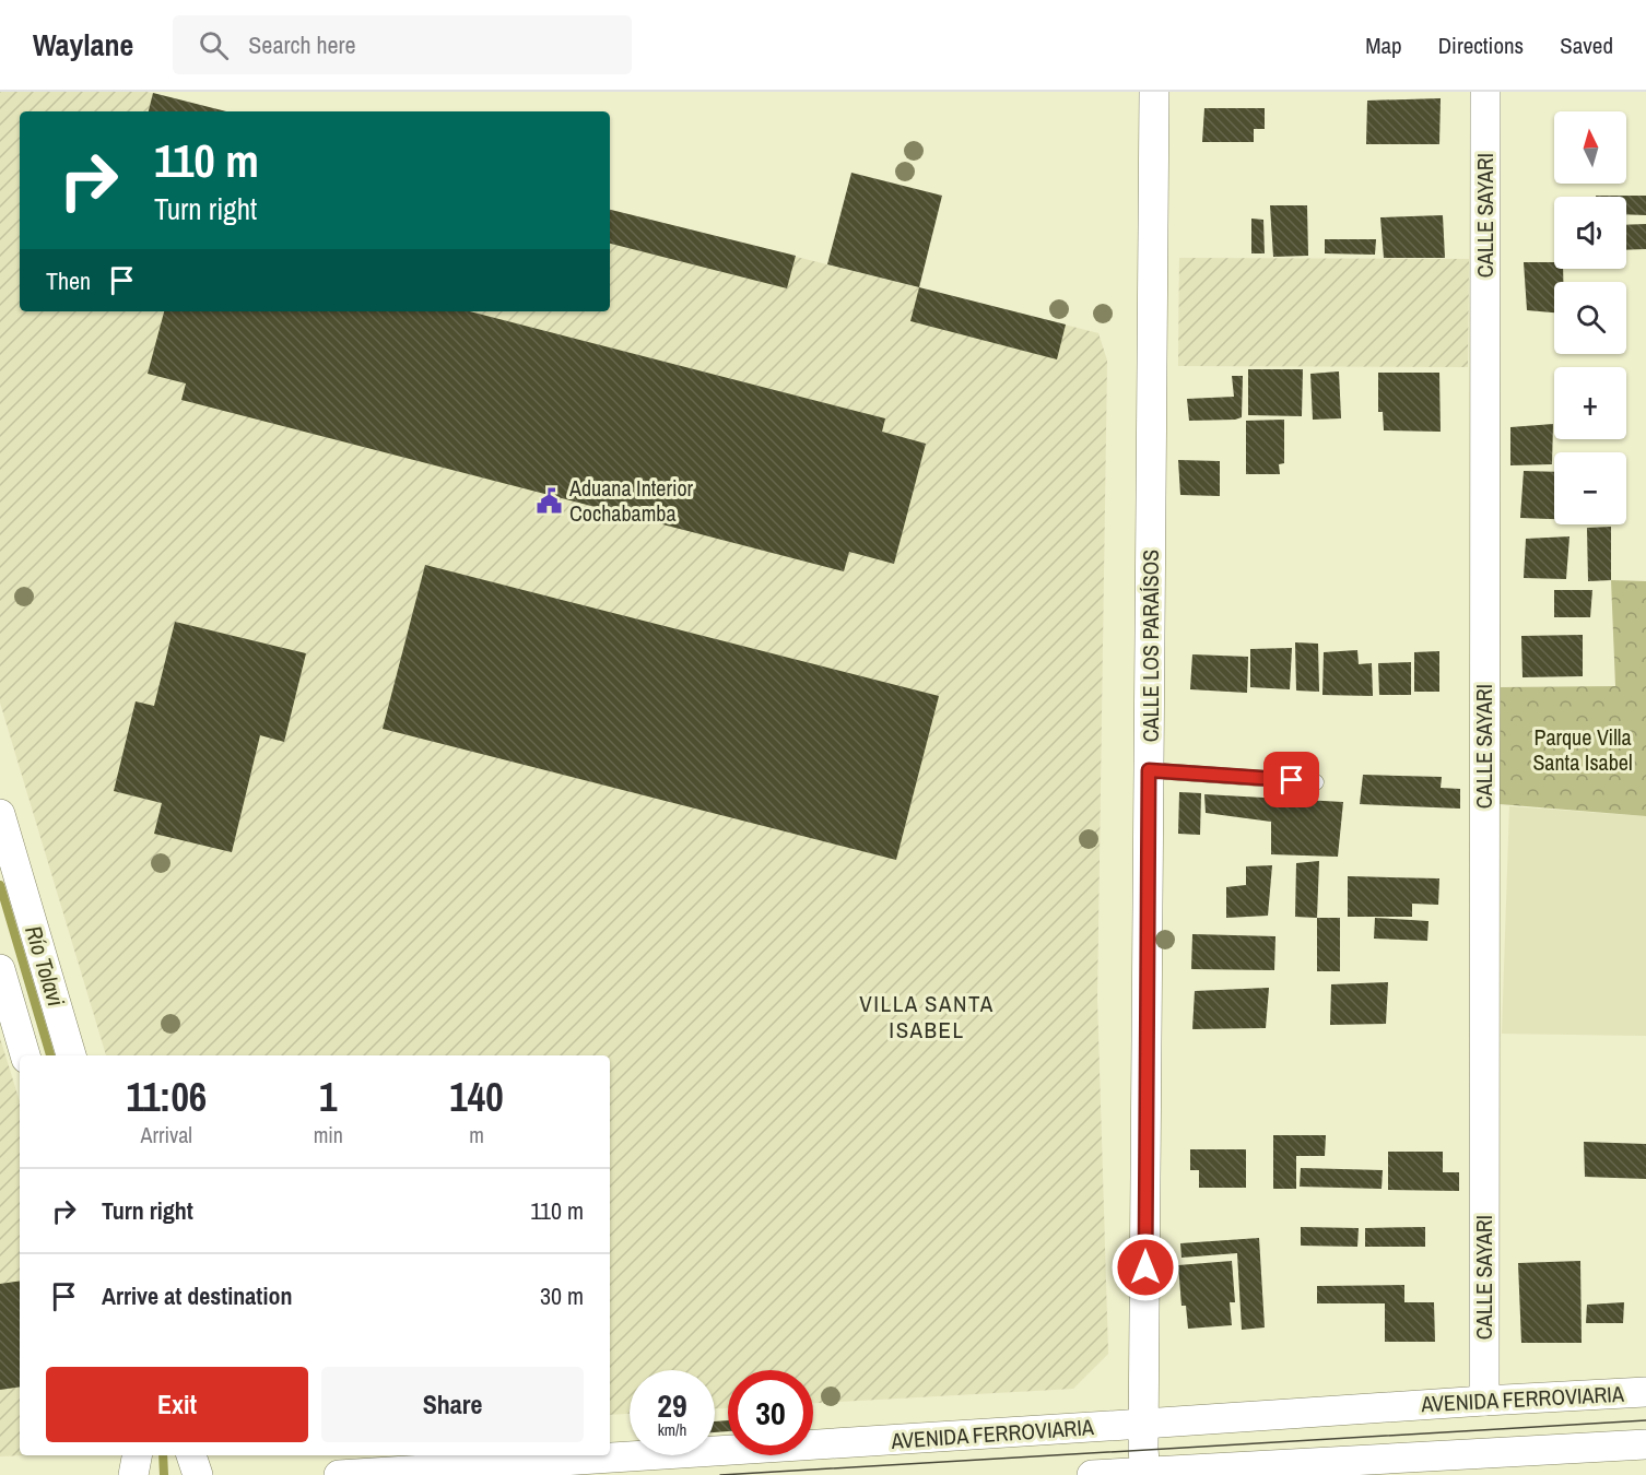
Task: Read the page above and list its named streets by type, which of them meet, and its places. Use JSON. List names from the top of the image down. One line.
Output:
{"streets":{"street":["CALLE SAYARI","CALLE LOS PARAÍSOS","AVENIDA FERROVIARIA"]},"crossings":[["CALLE SAYARI","AVENIDA FERROVIARIA"],["CALLE LOS PARAÍSOS","AVENIDA FERROVIARIA"]],"districts":["VILLA SANTA ISABEL"],"water":["Río Tolavi"],"parks":["Parque Villa Santa Isabel"],"places":{"public building":["Aduana Interior Cochabamba"]},"north":"top","page":{"header":"Waylane","search":"Search here","nav":["Map","Directions","Saved"],"map_buttons":["+","−"],"turn":["110 m","Turn right"],"then":"Then","eta":["11:06","Arrival","1","min","140","m"],"list":[{"name":"Turn right","value":"110 m"},{"name":"Arrive at destination","value":"30 m"}],"buttons":["Exit","Share"],"speed":"29 km/h","limit":"30"}}
